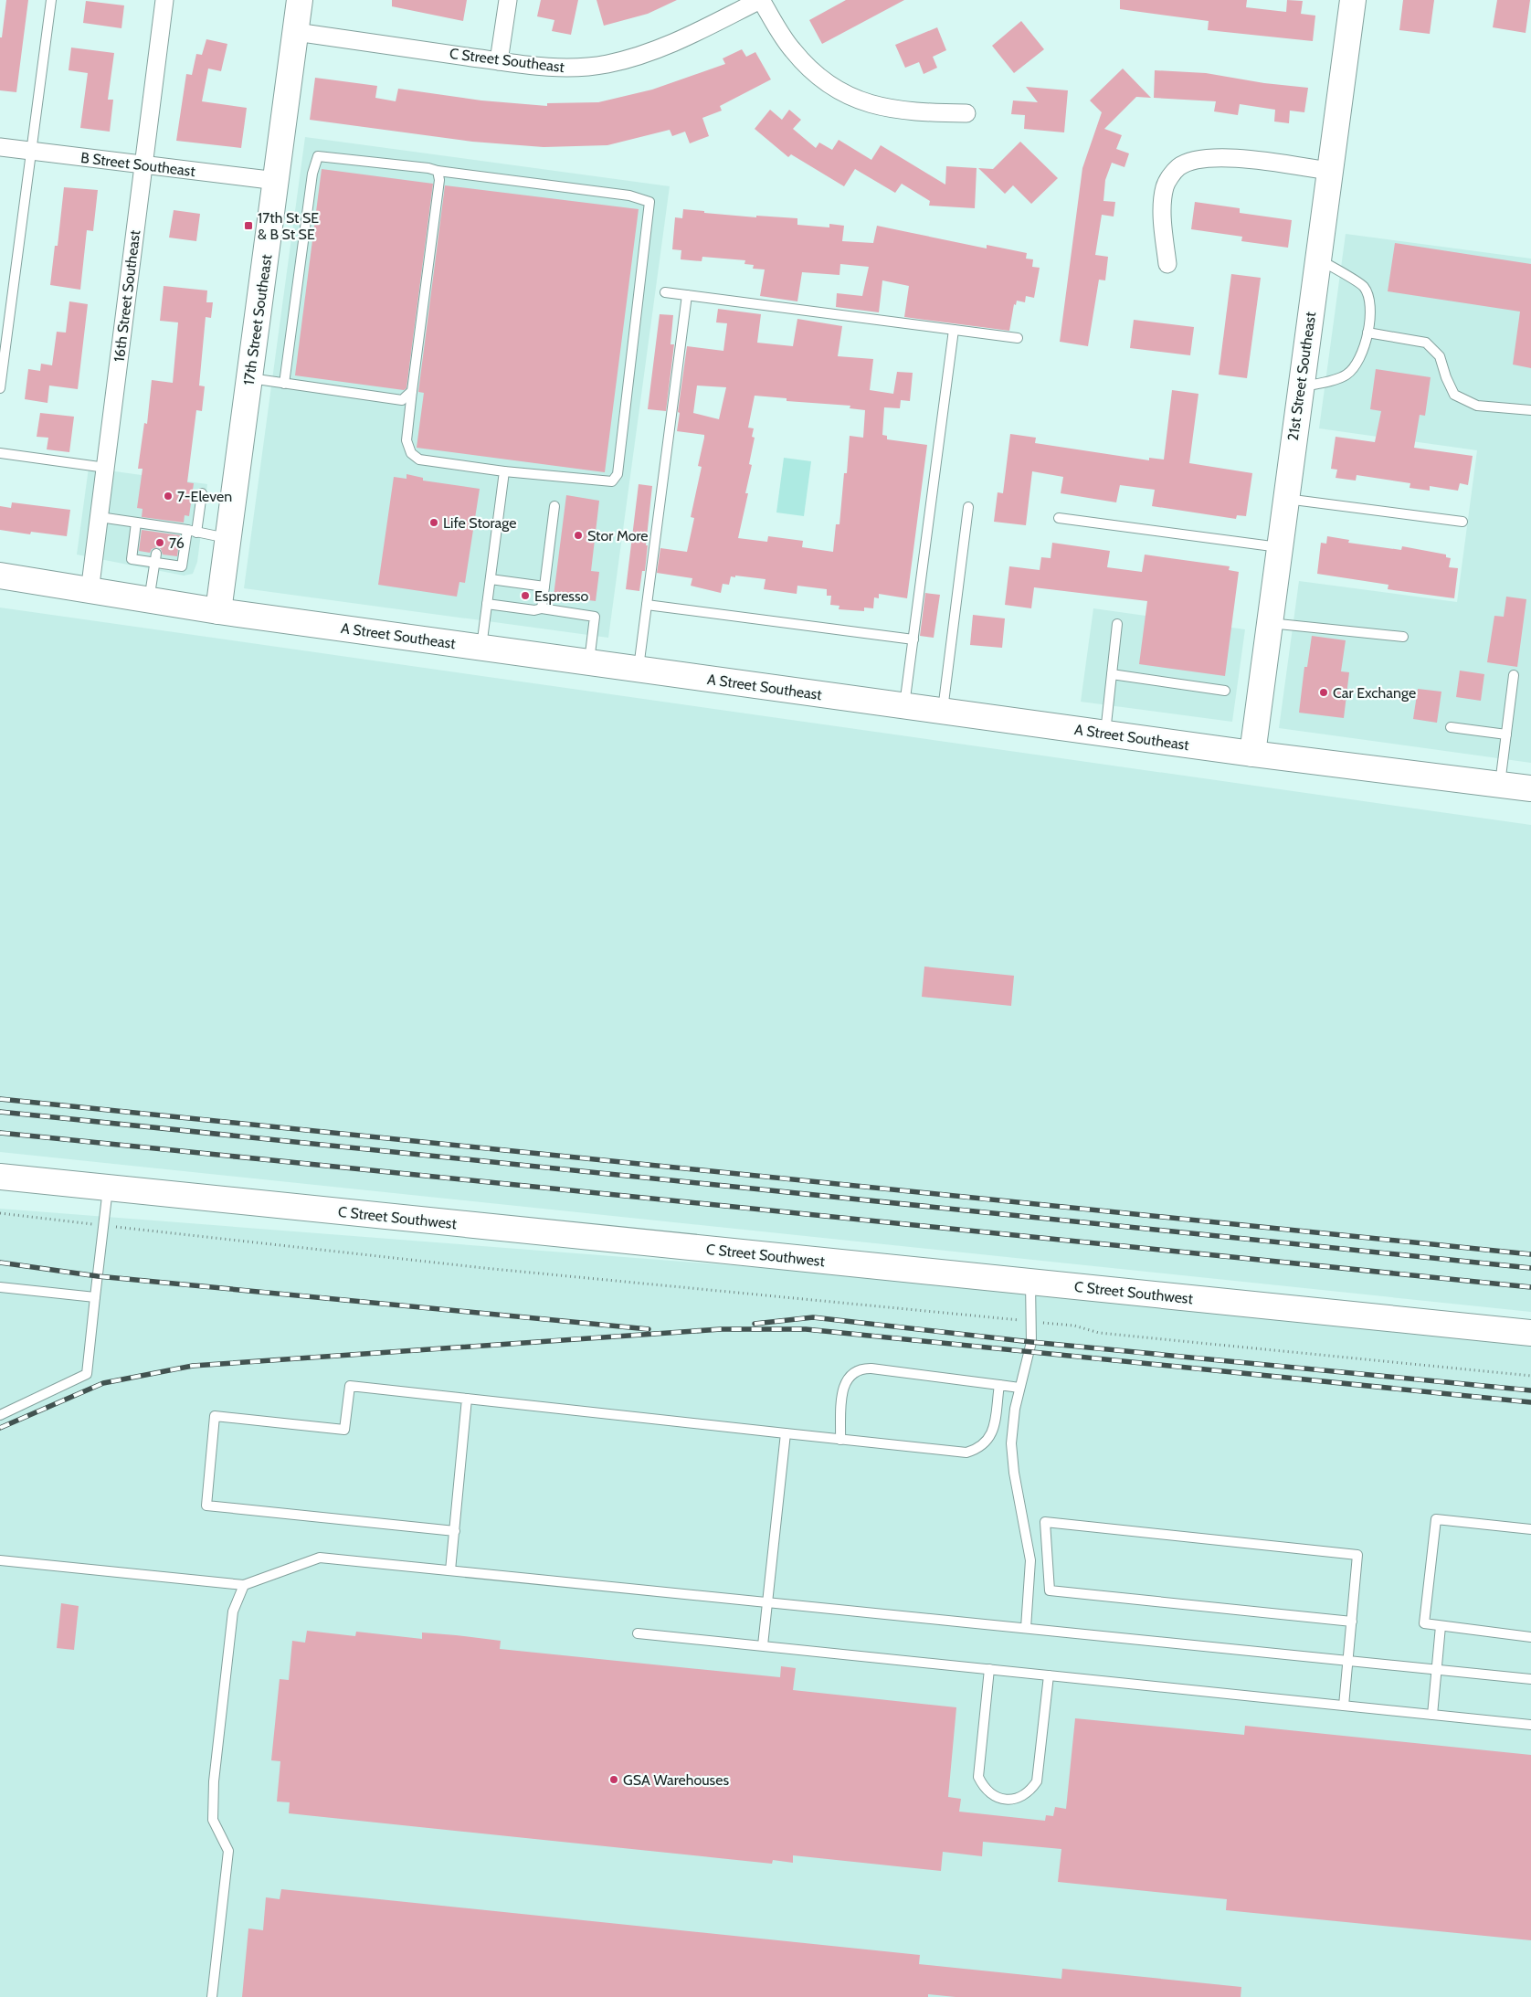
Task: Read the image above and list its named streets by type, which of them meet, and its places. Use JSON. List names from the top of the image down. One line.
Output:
{"streets":{"main road":["17th Street Southeast","21st Street Southeast","A Street Southeast","C Street Southwest"],"street":["C Street Southeast","B Street Southeast","16th Street Southeast"]},"crossings":[["C Street Southeast","17th Street Southeast"],["B Street Southeast","16th Street Southeast"],["B Street Southeast","17th Street Southeast"],["16th Street Southeast","A Street Southeast"],["17th Street Southeast","A Street Southeast"],["21st Street Southeast","A Street Southeast"]],"places":{"transit":["17th St SE & B St SE"],"other":["7-Eleven","Life Storage","Stor More","76","Espresso","Car Exchange","GSA Warehouses"]}}
